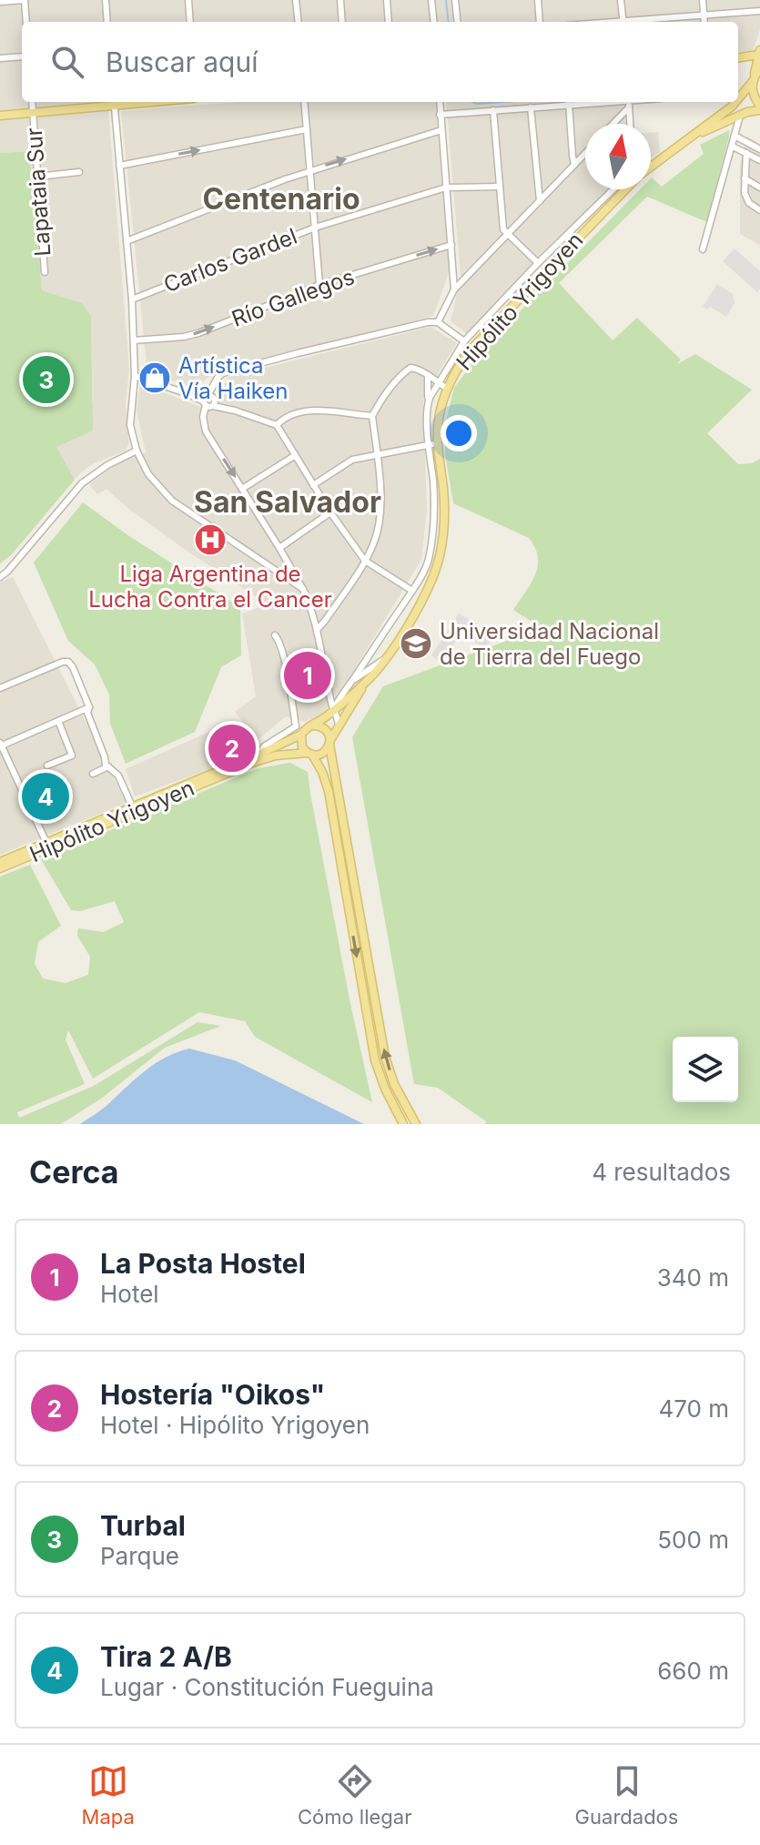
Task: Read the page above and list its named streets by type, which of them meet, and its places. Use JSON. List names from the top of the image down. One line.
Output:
{"streets":{"main road":["Hipólito Yrigoyen"],"street":["Lapataia Sur","Carlos Gardel","Río Gallegos"]},"one_way":["Río Gallegos"],"districts":["Centenario","San Salvador"],"places":{"shop":["Artística Vía Haiken"],"hospital":["Liga Argentina de Lucha Contra el Cancer"],"school or university":["Universidad Nacional de Tierra del Fuego"]},"north":"top","page":{"search":"Buscar aquí","pins":["3","1","2","4"],"heading":["Cerca","4 resultados"],"list":[{"mark":"1","name":"La Posta Hostel","note":"Hotel","value":"340 m"},{"mark":"2","name":"Hostería \"Oikos\"","note":"Hotel · Hipólito Yrigoyen","value":"470 m"},{"mark":"3","name":"Turbal","note":"Parque","value":"500 m"},{"mark":"4","name":"Tira 2 A/B","note":"Lugar · Constitución Fueguina","value":"660 m"}],"nav":["Mapa","Cómo llegar","Guardados"]}}
